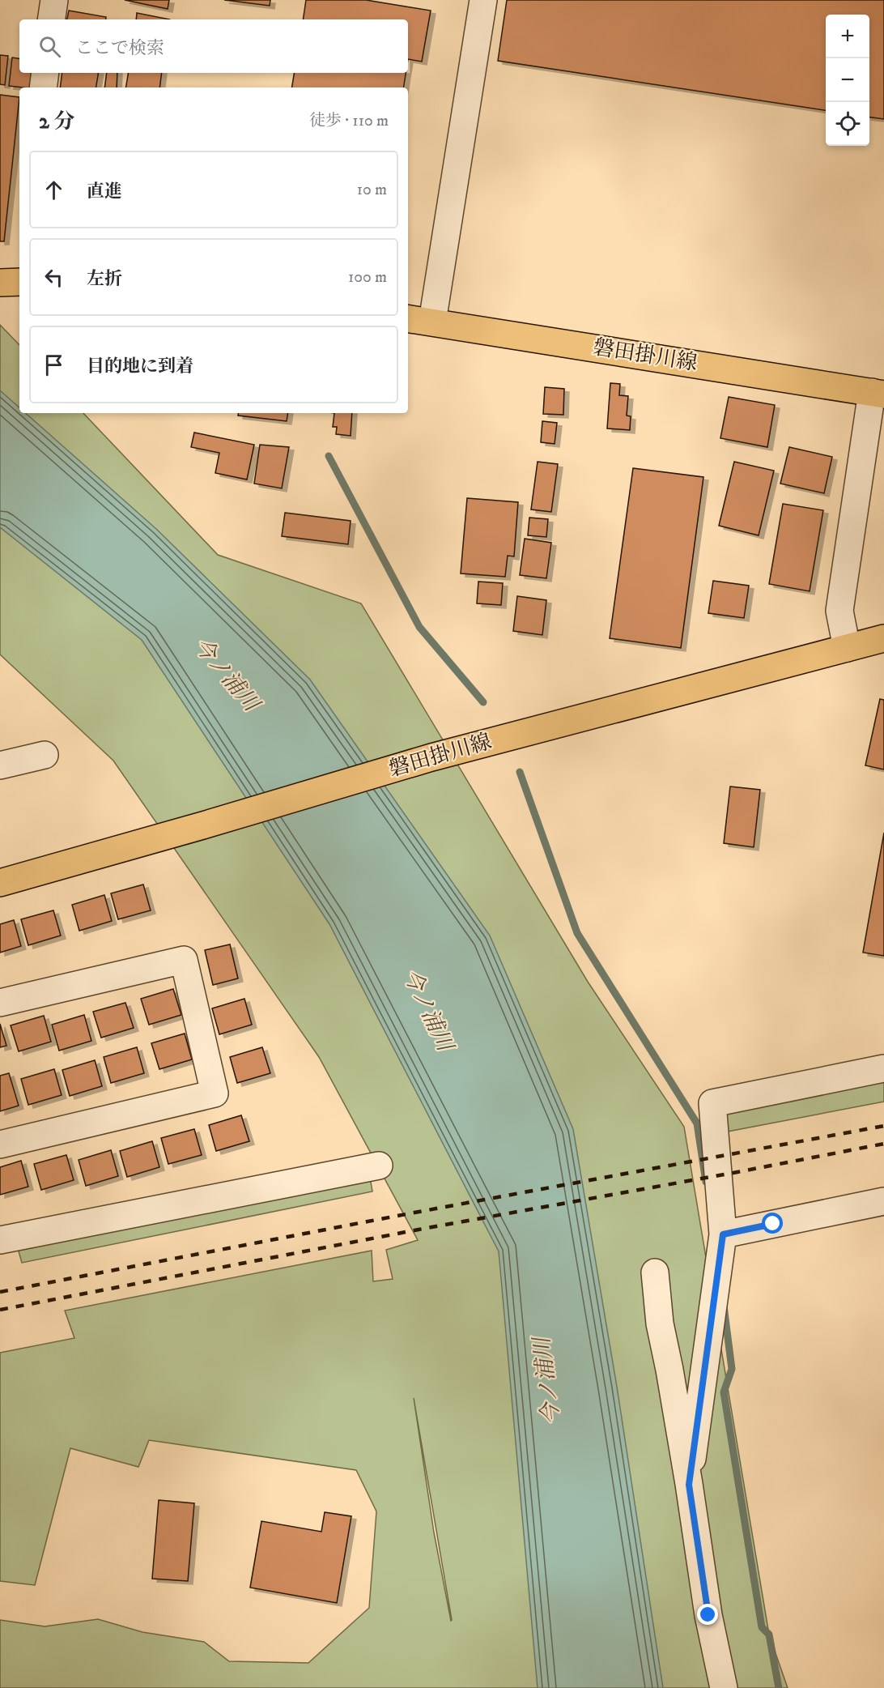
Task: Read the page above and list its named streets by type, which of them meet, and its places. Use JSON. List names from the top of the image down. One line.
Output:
{"streets":{"main road":["磐田掛川線"]},"water":["今ノ浦川"],"page":{"map_buttons":["+","−"],"search":"ここで検索","heading":["2 分","徒歩 · 110 m"],"list":[["直進","10 m"],["左折","100 m"],"目的地に到着"]}}
